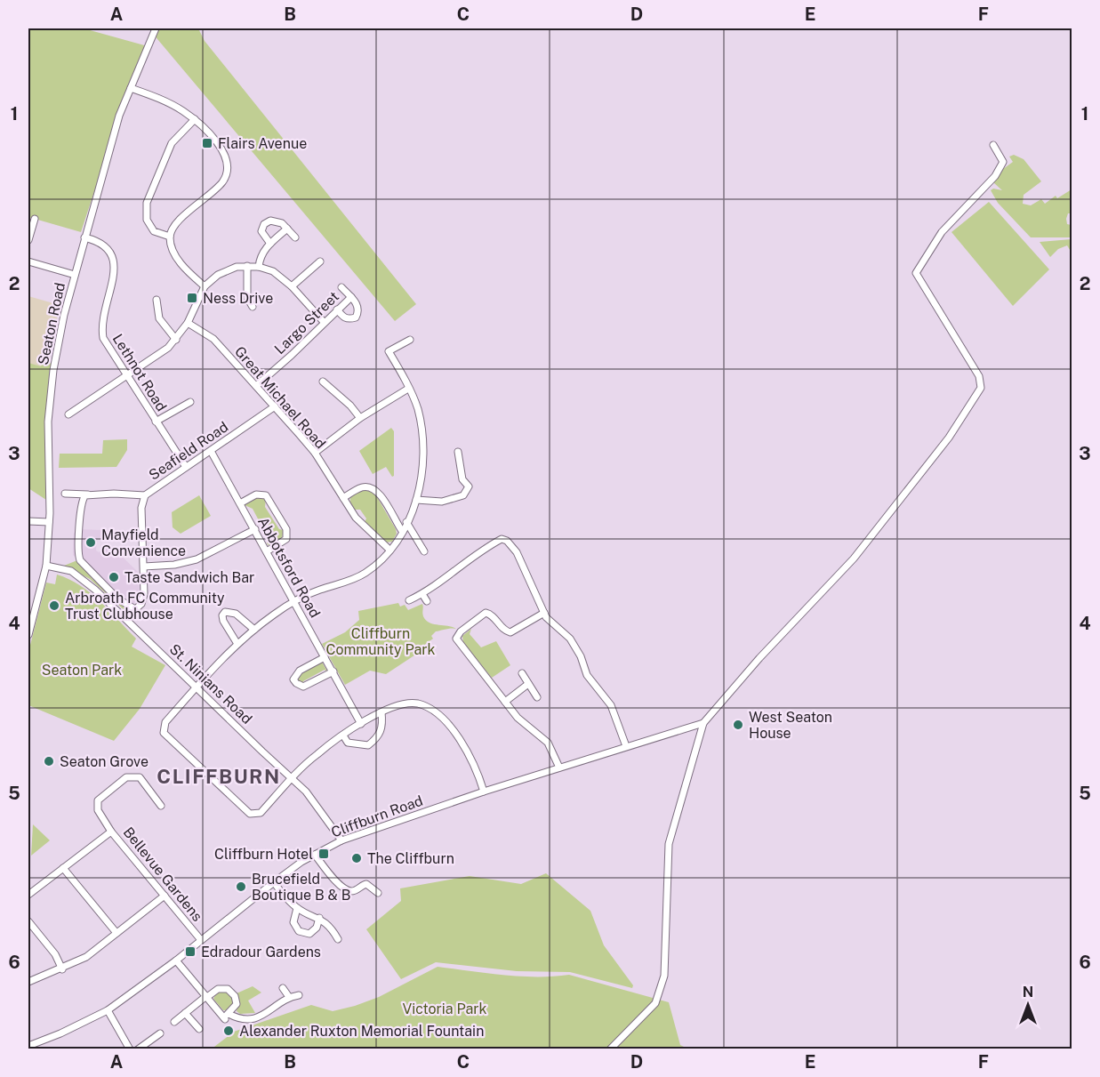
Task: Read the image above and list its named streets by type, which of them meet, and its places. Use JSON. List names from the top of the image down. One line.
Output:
{"streets":{"street":["Largo Street","Seaton Road","Lethnot Road","Great Michael Road","Seafield Road","Abbotsford Road","St. Ninians Road","Cliffburn Road","Bellevue Gardens"]},"crossings":[["Largo Street","Great Michael Road"],["Seaton Road","Lethnot Road"],["Seaton Road","St. Ninians Road"],["Lethnot Road","Seafield Road"],["Great Michael Road","Seafield Road"],["Seafield Road","Abbotsford Road"],["Seafield Road","St. Ninians Road"],["St. Ninians Road","Cliffburn Road"],["Cliffburn Road","Bellevue Gardens"]],"districts":["CLIFFBURN"],"parks":["Cliffburn Community Park","Seaton Park","Victoria Park"],"places":{"transit":["Flairs Avenue","Ness Drive","Cliffburn Hotel","Edradour Gardens"],"other":["Mayfield Convenience","Taste Sandwich Bar","Arbroath FC Community Trust Clubhouse","West Seaton House","Seaton Grove","The Cliffburn","Brucefield Boutique B & B","Alexander Ruxton Memorial Fountain"]},"north":"top","grid":{"columns":["A","B","C","D","E","F"],"rows":["1","2","3","4","5","6"]}}
